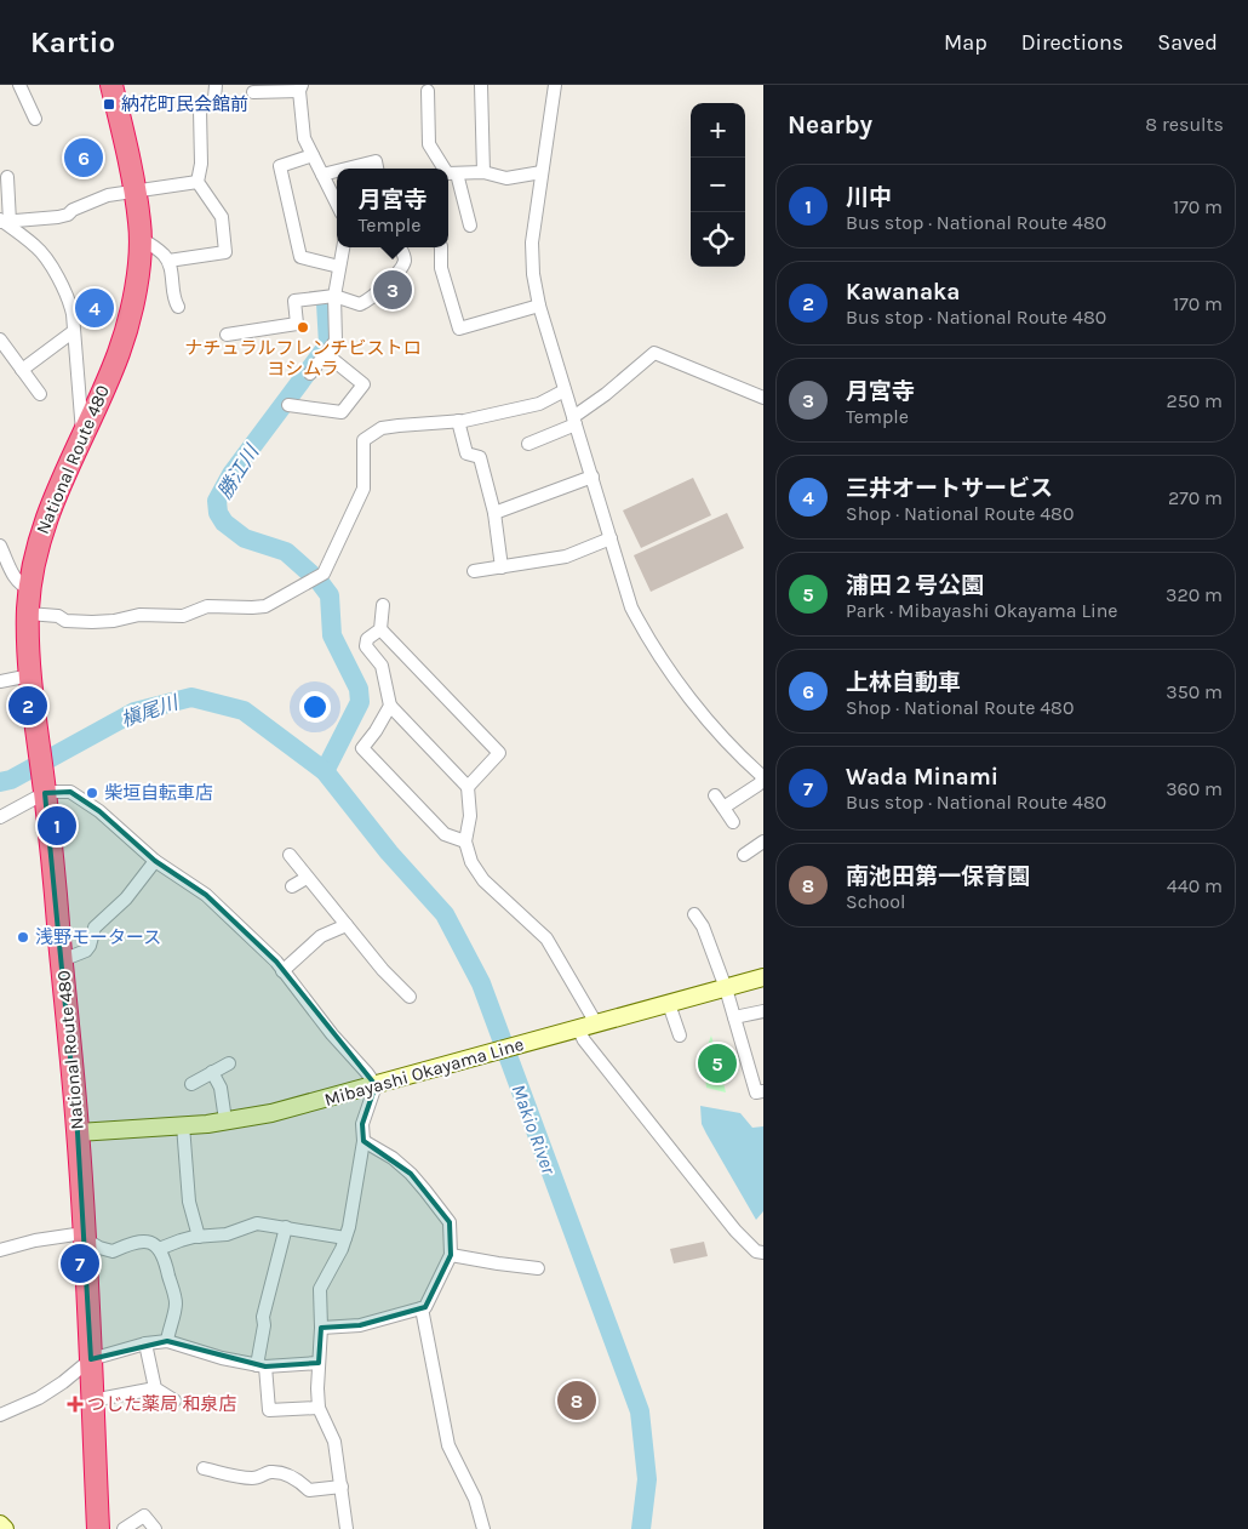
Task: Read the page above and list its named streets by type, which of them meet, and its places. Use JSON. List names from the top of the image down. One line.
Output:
{"streets":{"highway":["National Route 480"],"main road":["Mibayashi Okayama Line"]},"crossings":[["National Route 480","Mibayashi Okayama Line"]],"water":["勝江川","槇尾川","Makio River"],"places":{"transit":["納花町民会館前"],"other":["ナチュラルフレンチビストロ ヨシムラ","柴垣自転車店","浅野モータース"],"health":["つじた薬局 和泉店"]},"page":{"header":"Kartio","nav":["Map","Directions","Saved"],"heading":["Nearby","8 results"],"map_buttons":["+","−"],"pins":["6","3","4","2","1","5","7","8"],"list":[{"mark":"1","name":"川中","note":"Bus stop · National Route 480","value":"170 m"},{"mark":"2","name":"Kawanaka","note":"Bus stop · National Route 480","value":"170 m"},{"mark":"3","name":"月宮寺","note":"Temple","value":"250 m"},{"mark":"4","name":"三井オートサービス","note":"Shop · National Route 480","value":"270 m"},{"mark":"5","name":"浦田２号公園","note":"Park · Mibayashi Okayama Line","value":"320 m"},{"mark":"6","name":"上林自動車","note":"Shop · National Route 480","value":"350 m"},{"mark":"7","name":"Wada Minami","note":"Bus stop · National Route 480","value":"360 m"},{"mark":"8","name":"南池田第一保育園","note":"School","value":"440 m"}],"popup":["月宮寺","Temple"]}}
